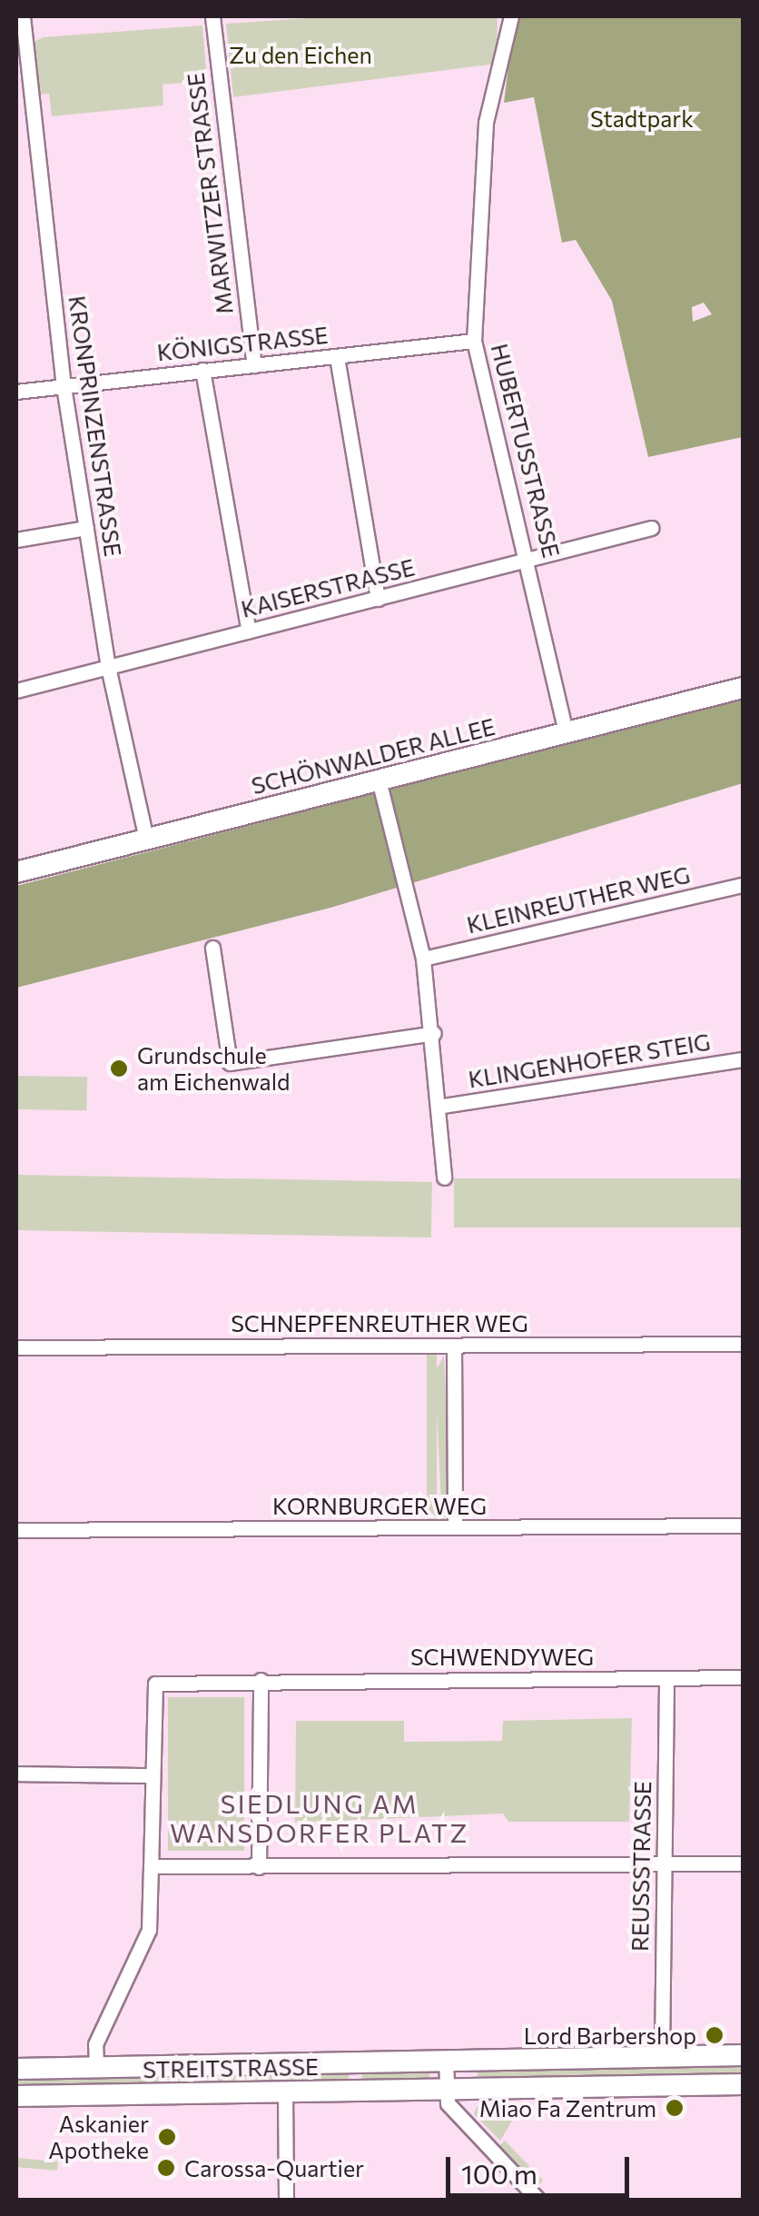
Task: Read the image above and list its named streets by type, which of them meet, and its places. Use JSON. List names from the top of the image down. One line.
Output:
{"streets":{"main road":["SCHÖNWALDER ALLEE","STREITSTRASSE"],"street":["MARWITZER STRASSE","KÖNIGSTRASSE","KRONPRINZENSTRASSE","HUBERTUSSTRASSE","KAISERSTRASSE","KLEINREUTHER WEG","KLINGENHOFER STEIG","SCHNEPFENREUTHER WEG","KORNBURGER WEG","SCHWENDYWEG","REUSSSTRASSE"]},"crossings":[["MARWITZER STRASSE","KÖNIGSTRASSE"],["KÖNIGSTRASSE","KRONPRINZENSTRASSE"],["KÖNIGSTRASSE","HUBERTUSSTRASSE"],["KRONPRINZENSTRASSE","KAISERSTRASSE"],["KRONPRINZENSTRASSE","SCHÖNWALDER ALLEE"],["HUBERTUSSTRASSE","KAISERSTRASSE"],["HUBERTUSSTRASSE","SCHÖNWALDER ALLEE"],["SCHWENDYWEG","REUSSSTRASSE"],["REUSSSTRASSE","STREITSTRASSE"]],"districts":["SIEDLUNG AM WANSDORFER PLATZ"],"parks":["Zu den Eichen","Stadtpark"],"places":["Grundschule am Eichenwald","Lord Barbershop","Miao Fa Zentrum","Askanier Apotheke","Carossa-Quartier"],"scale_bar":"100 m"}
